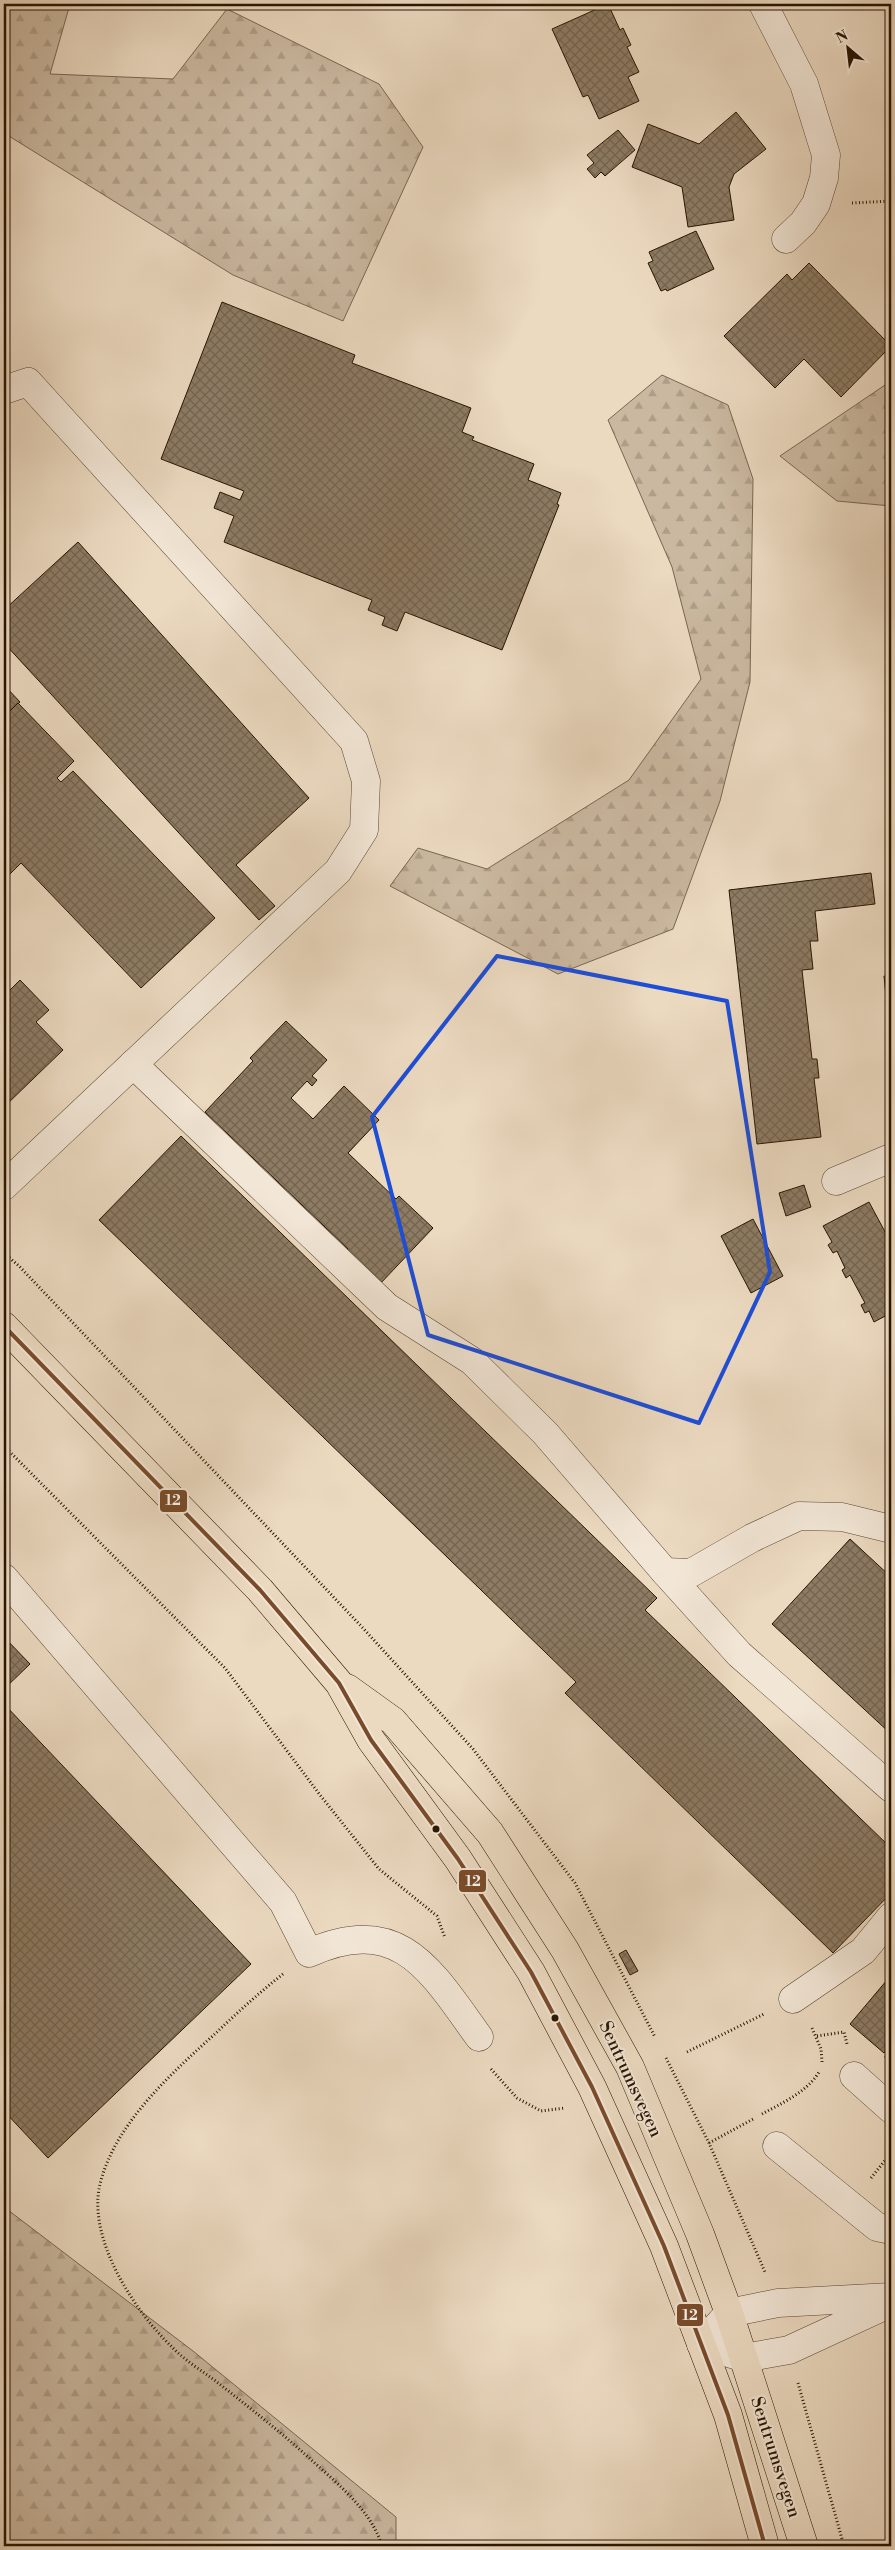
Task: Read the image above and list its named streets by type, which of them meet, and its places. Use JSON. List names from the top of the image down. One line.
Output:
{"streets":{"main road":["Sentrumsvegen"]},"lines":["transit line 12"],"north":"top left"}
